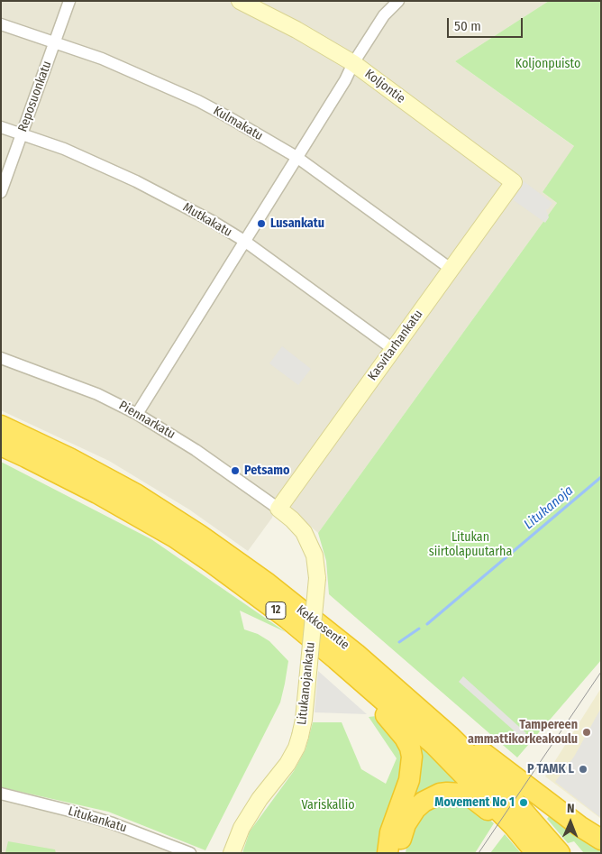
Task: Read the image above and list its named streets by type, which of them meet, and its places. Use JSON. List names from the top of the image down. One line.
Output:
{"streets":{"highway":["12","Kekkosentie"],"street":["Koljontie","Reposuonkatu","Kulmakatu","Mutkakatu","Kasvitarhankatu","Piennarkatu","Litukanojankatu","Litukankatu"]},"crossings":[["Koljontie","Kasvitarhankatu"],["Reposuonkatu","Kulmakatu"],["Reposuonkatu","Mutkakatu"],["Kulmakatu","Kasvitarhankatu"],["Mutkakatu","Kasvitarhankatu"],["Kasvitarhankatu","Piennarkatu"],["Kasvitarhankatu","Litukanojankatu"],["Piennarkatu","Litukanojankatu"],["12","Kekkosentie"]],"water":["Litukanoja"],"parks":["Koljonpuisto","Litukan siirtolapuutarha","Variskallio"],"places":["Lusankatu","Petsamo","Tampereen ammattikorkeakoulu","P TAMK L","Movement No 1"],"scale_bar":"50 m","north":"top"}
